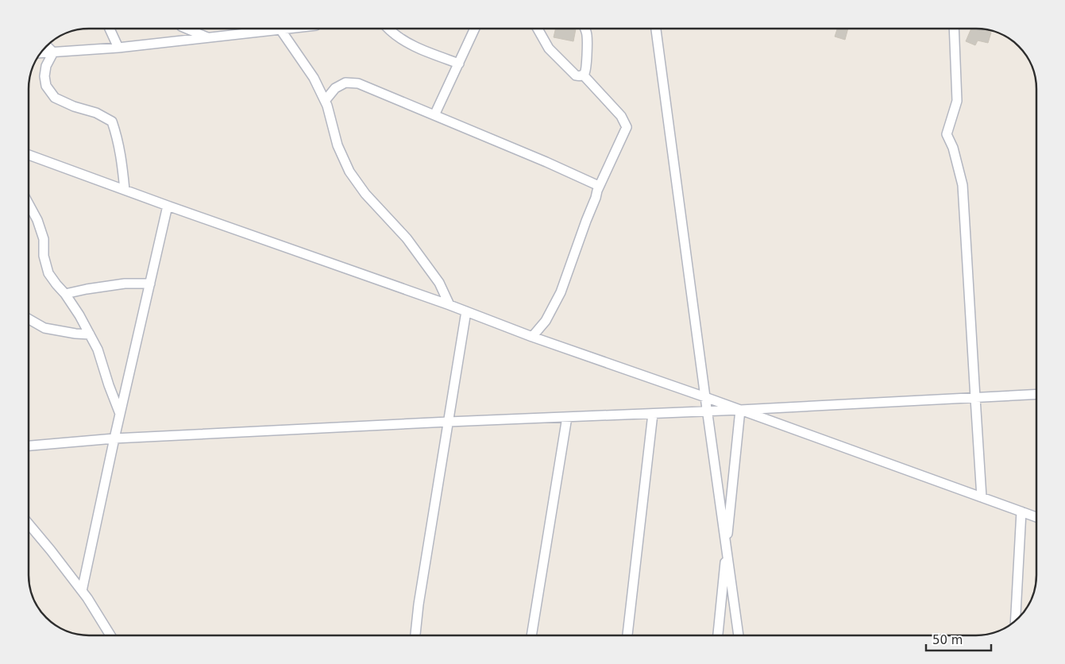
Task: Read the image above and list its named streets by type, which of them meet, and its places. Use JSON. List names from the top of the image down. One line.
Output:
{"scale_bar":"50 m"}
